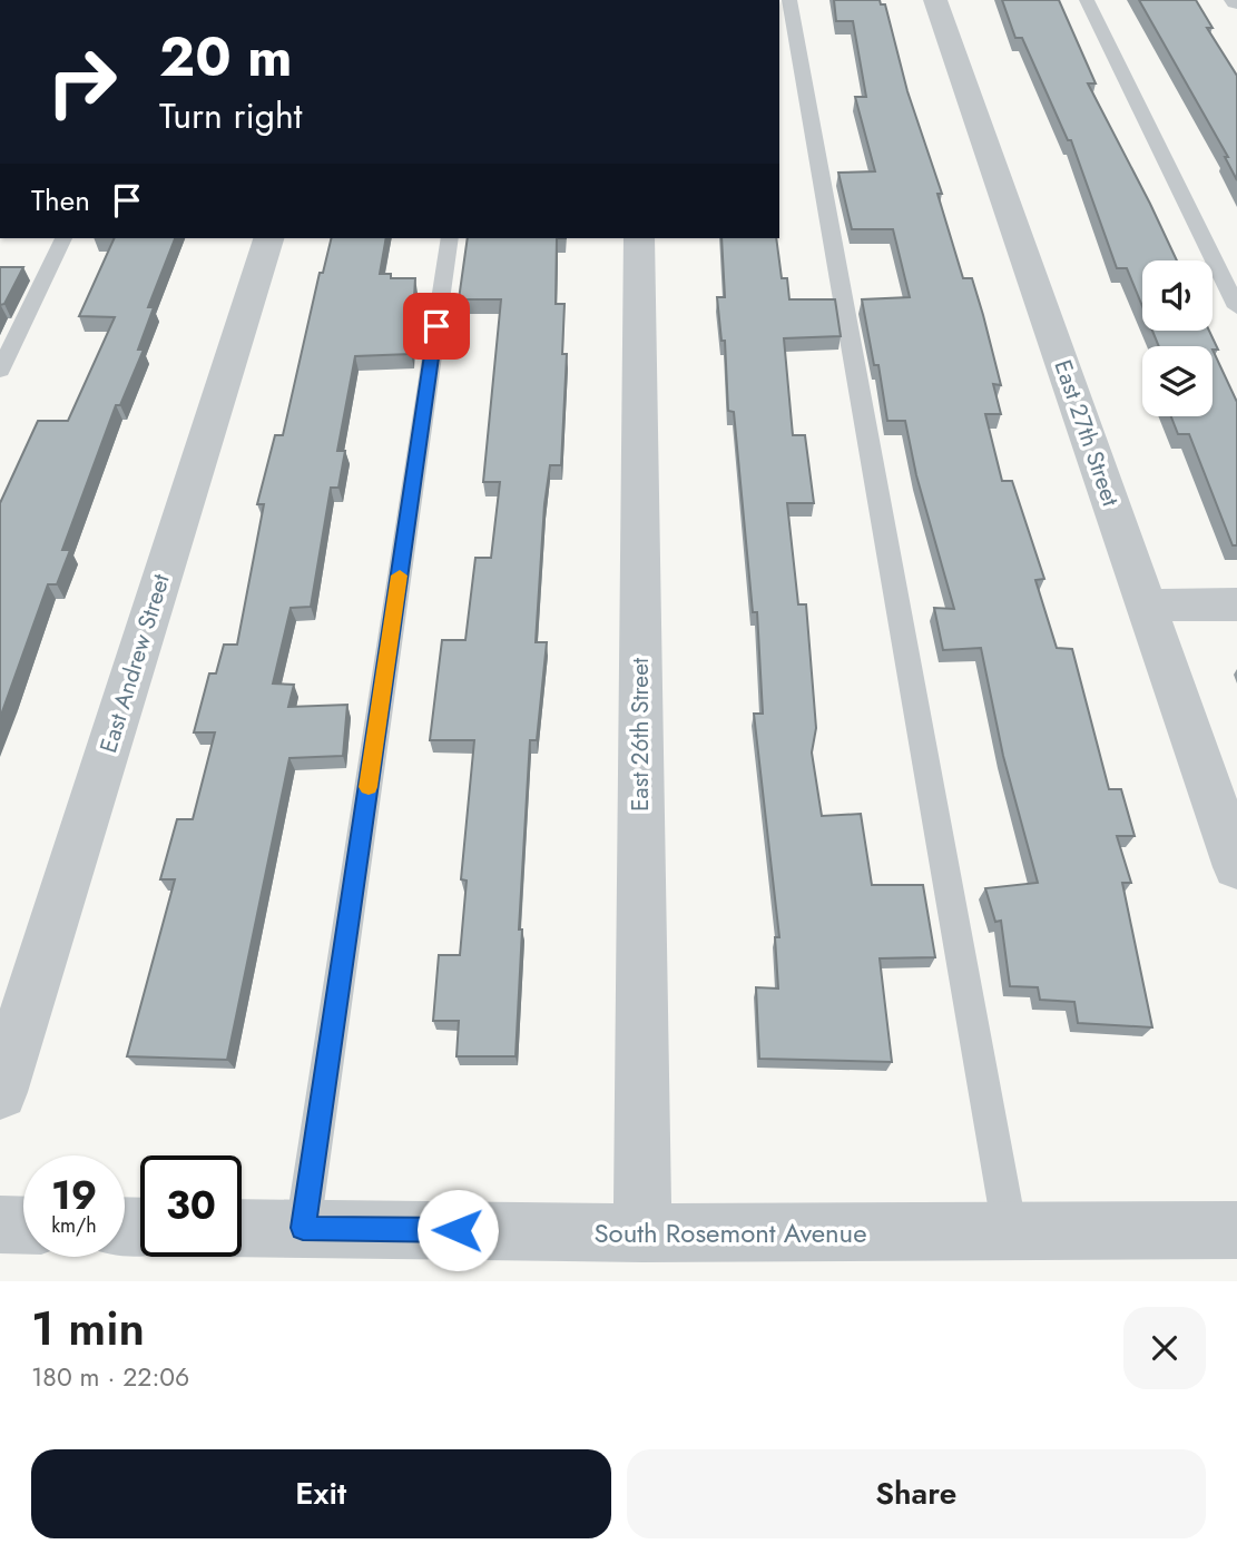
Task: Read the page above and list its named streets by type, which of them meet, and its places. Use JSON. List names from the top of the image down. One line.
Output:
{"streets":{"street":["East 27th Street","East Andrew Street","East 26th Street","South Rosemont Avenue"]},"crossings":[["East 26th Street","South Rosemont Avenue"]],"page":{"turn":["20 m","Turn right"],"then":"Then","speed":"19 km/h","limit":"30","heading":["1 min","180 m · 22:06"],"buttons":["Exit","Share"]}}
